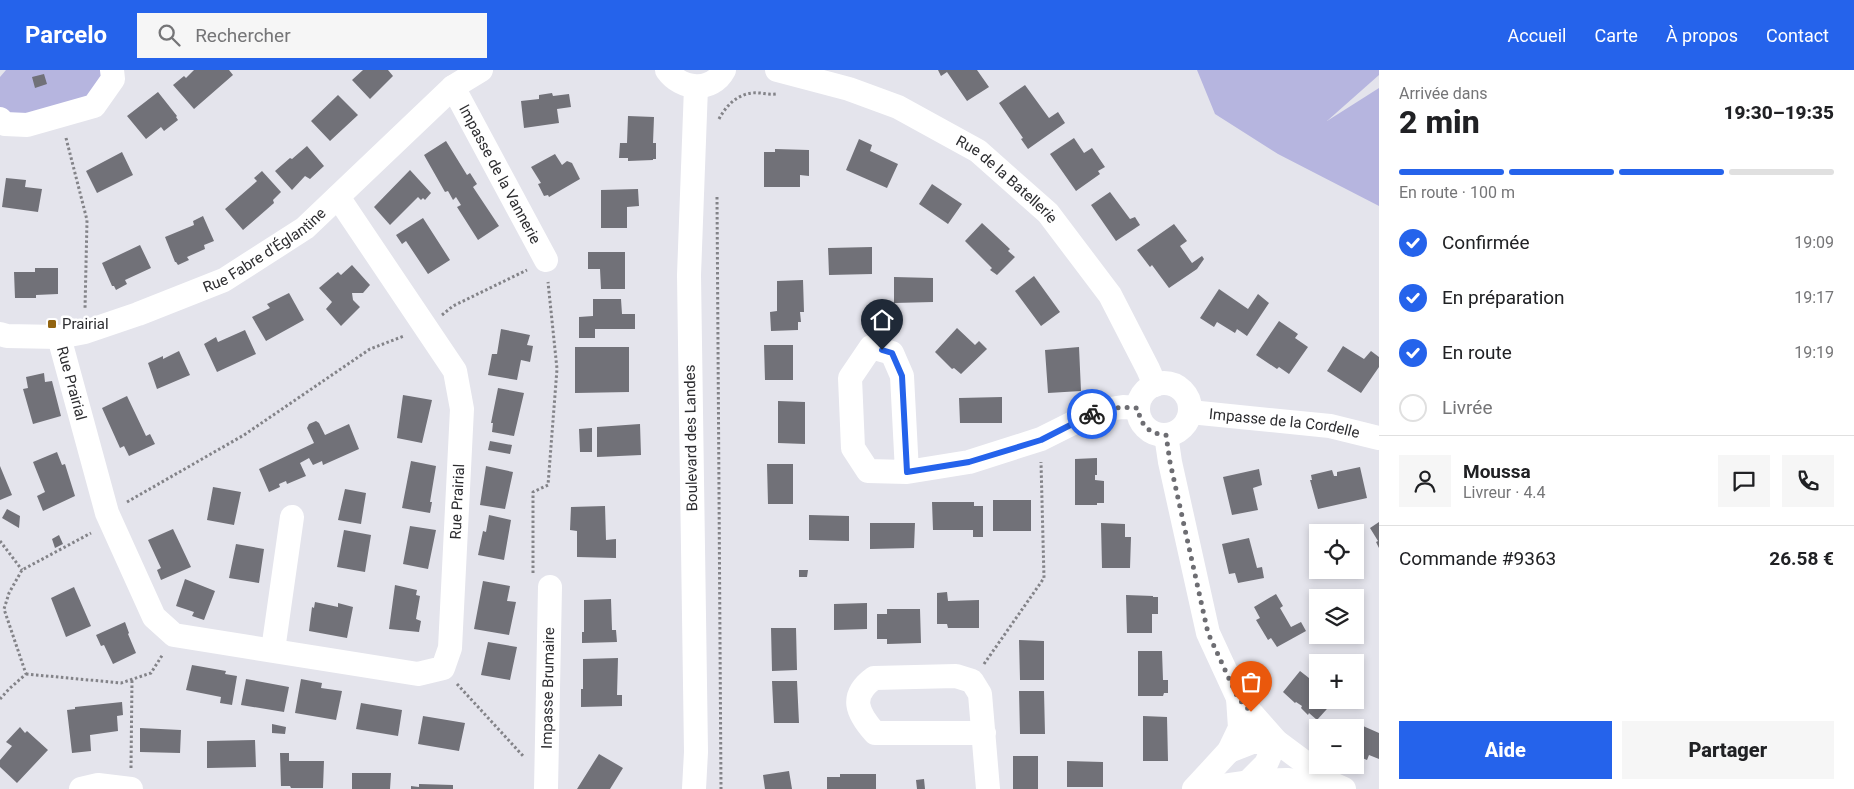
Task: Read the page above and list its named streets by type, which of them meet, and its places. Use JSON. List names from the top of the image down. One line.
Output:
{"streets":{"street":["Impasse de la Vannerie","Rue de la Batellerie","Rue Fabre d'Églantine","Rue Prairial","Impasse de la Cordelle","Boulevard des Landes","Impasse Brumaire"]},"crossings":[["Impasse de la Vannerie","Rue Fabre d'Églantine"],["Rue de la Batellerie","Impasse de la Cordelle"],["Rue Fabre d'Églantine","Rue Prairial"]],"places":{"transit":["Prairial"]},"page":{"header":"Parcelo","search":"Rechercher","nav":["Accueil","Carte","À propos","Contact"],"heading":["2 min","Arrivée dans","19:30–19:35"],"panel":["Moussa","Livreur · 4.4","Commande #9363","26.58 €"],"bar":"En route · 100 m","list":[["Confirmée","19:09"],["En préparation","19:17"],["En route","19:19"],"Livrée"],"map_buttons":["+","−"],"buttons":["Aide","Partager"]}}
